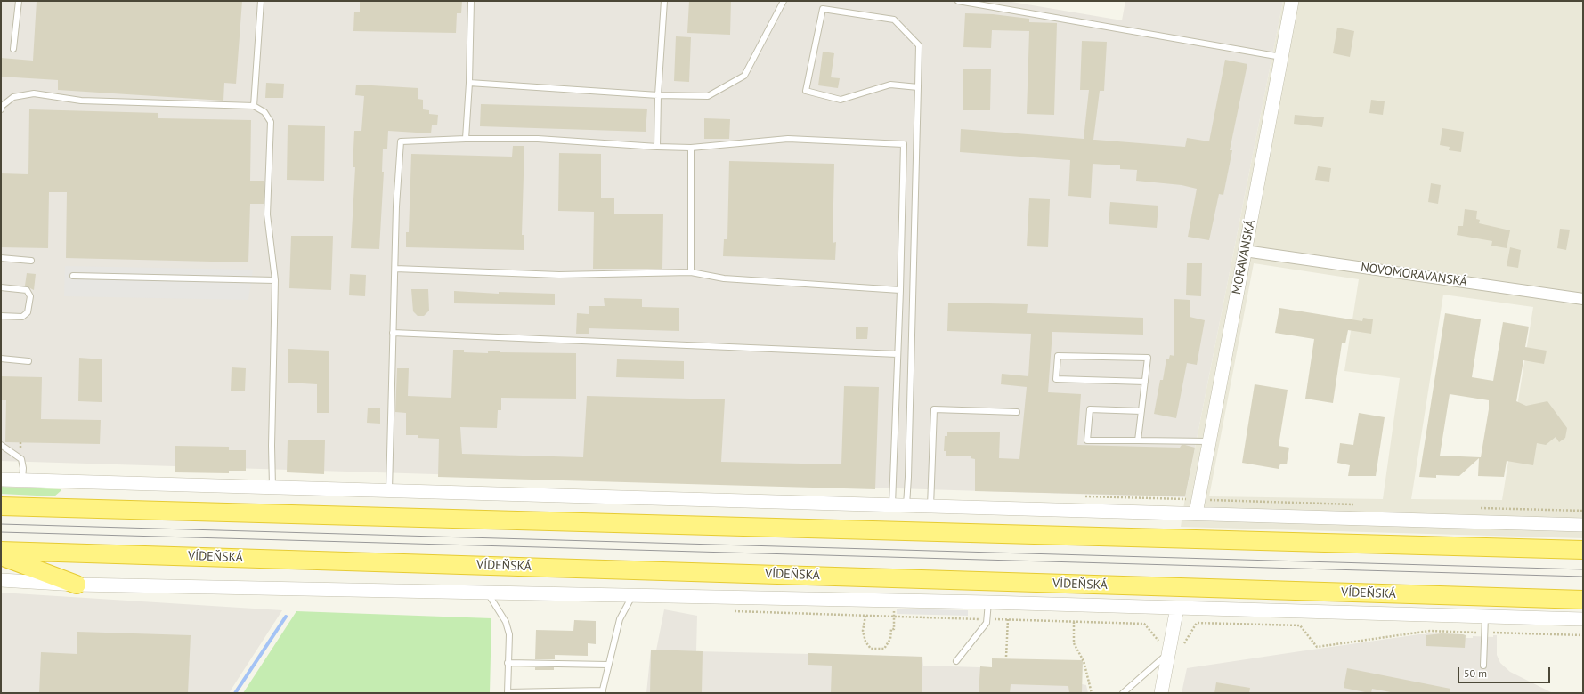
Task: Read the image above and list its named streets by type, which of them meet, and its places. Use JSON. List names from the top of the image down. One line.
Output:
{"streets":{"highway":["VÍDEŇSKÁ"],"street":["MORAVANSKÁ","NOVOMORAVANSKÁ"]},"crossings":[["MORAVANSKÁ","NOVOMORAVANSKÁ"]],"scale_bar":"50 m"}
